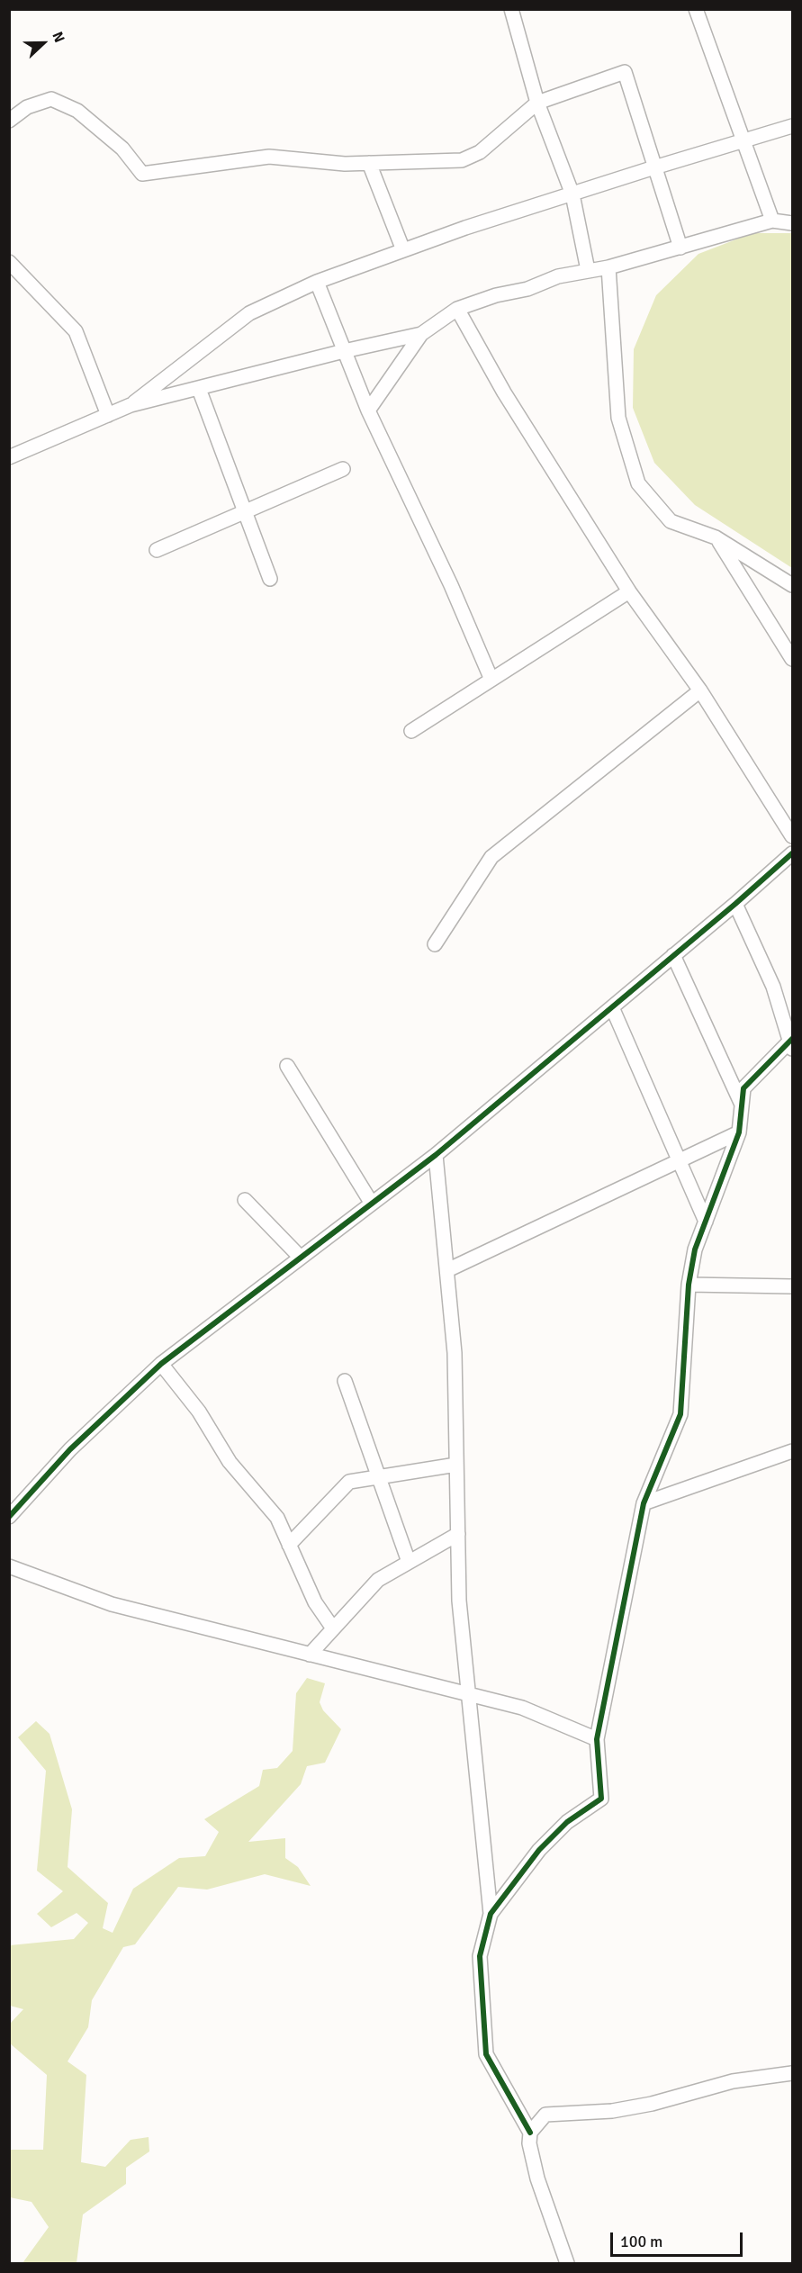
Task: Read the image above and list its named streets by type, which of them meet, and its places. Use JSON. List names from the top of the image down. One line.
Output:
{"scale_bar":"100 m","north":"right"}
